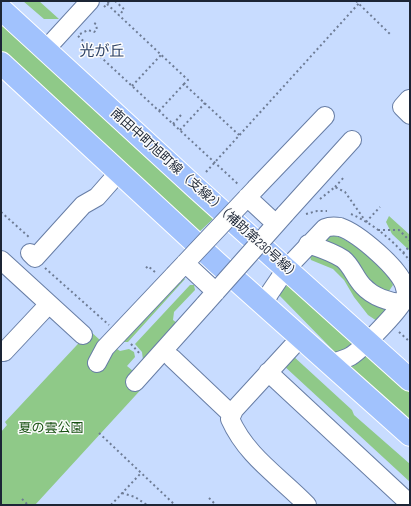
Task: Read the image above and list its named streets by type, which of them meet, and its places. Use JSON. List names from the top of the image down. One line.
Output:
{"streets":{"main road":["南田中町旭町線（支線2）（補助第230号線）"]},"districts":["光が丘"],"parks":["夏の雲公園"]}
